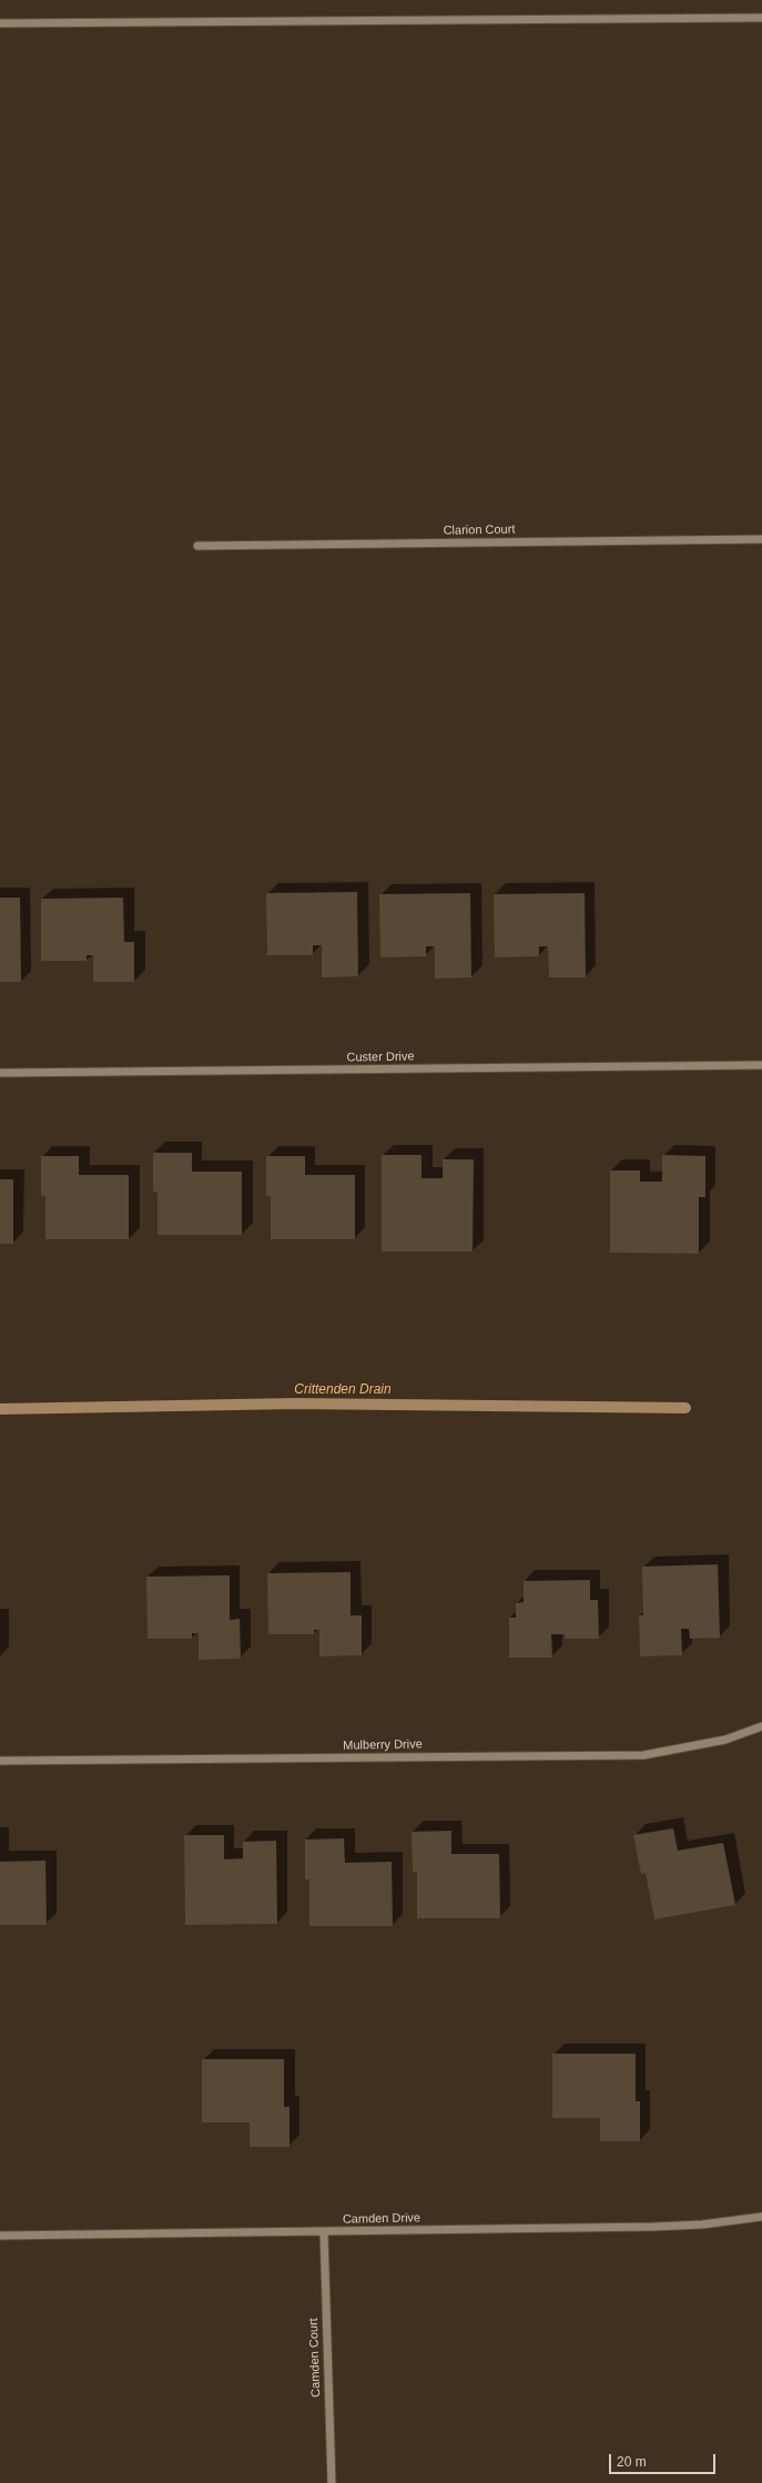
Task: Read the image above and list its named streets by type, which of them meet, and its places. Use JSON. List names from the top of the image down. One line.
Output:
{"streets":{"street":["Clarion Court","Custer Drive","Mulberry Drive","Camden Drive","Camden Court"]},"crossings":[["Camden Drive","Camden Court"]],"water":["Crittenden Drain"],"scale_bar":"20 m"}
